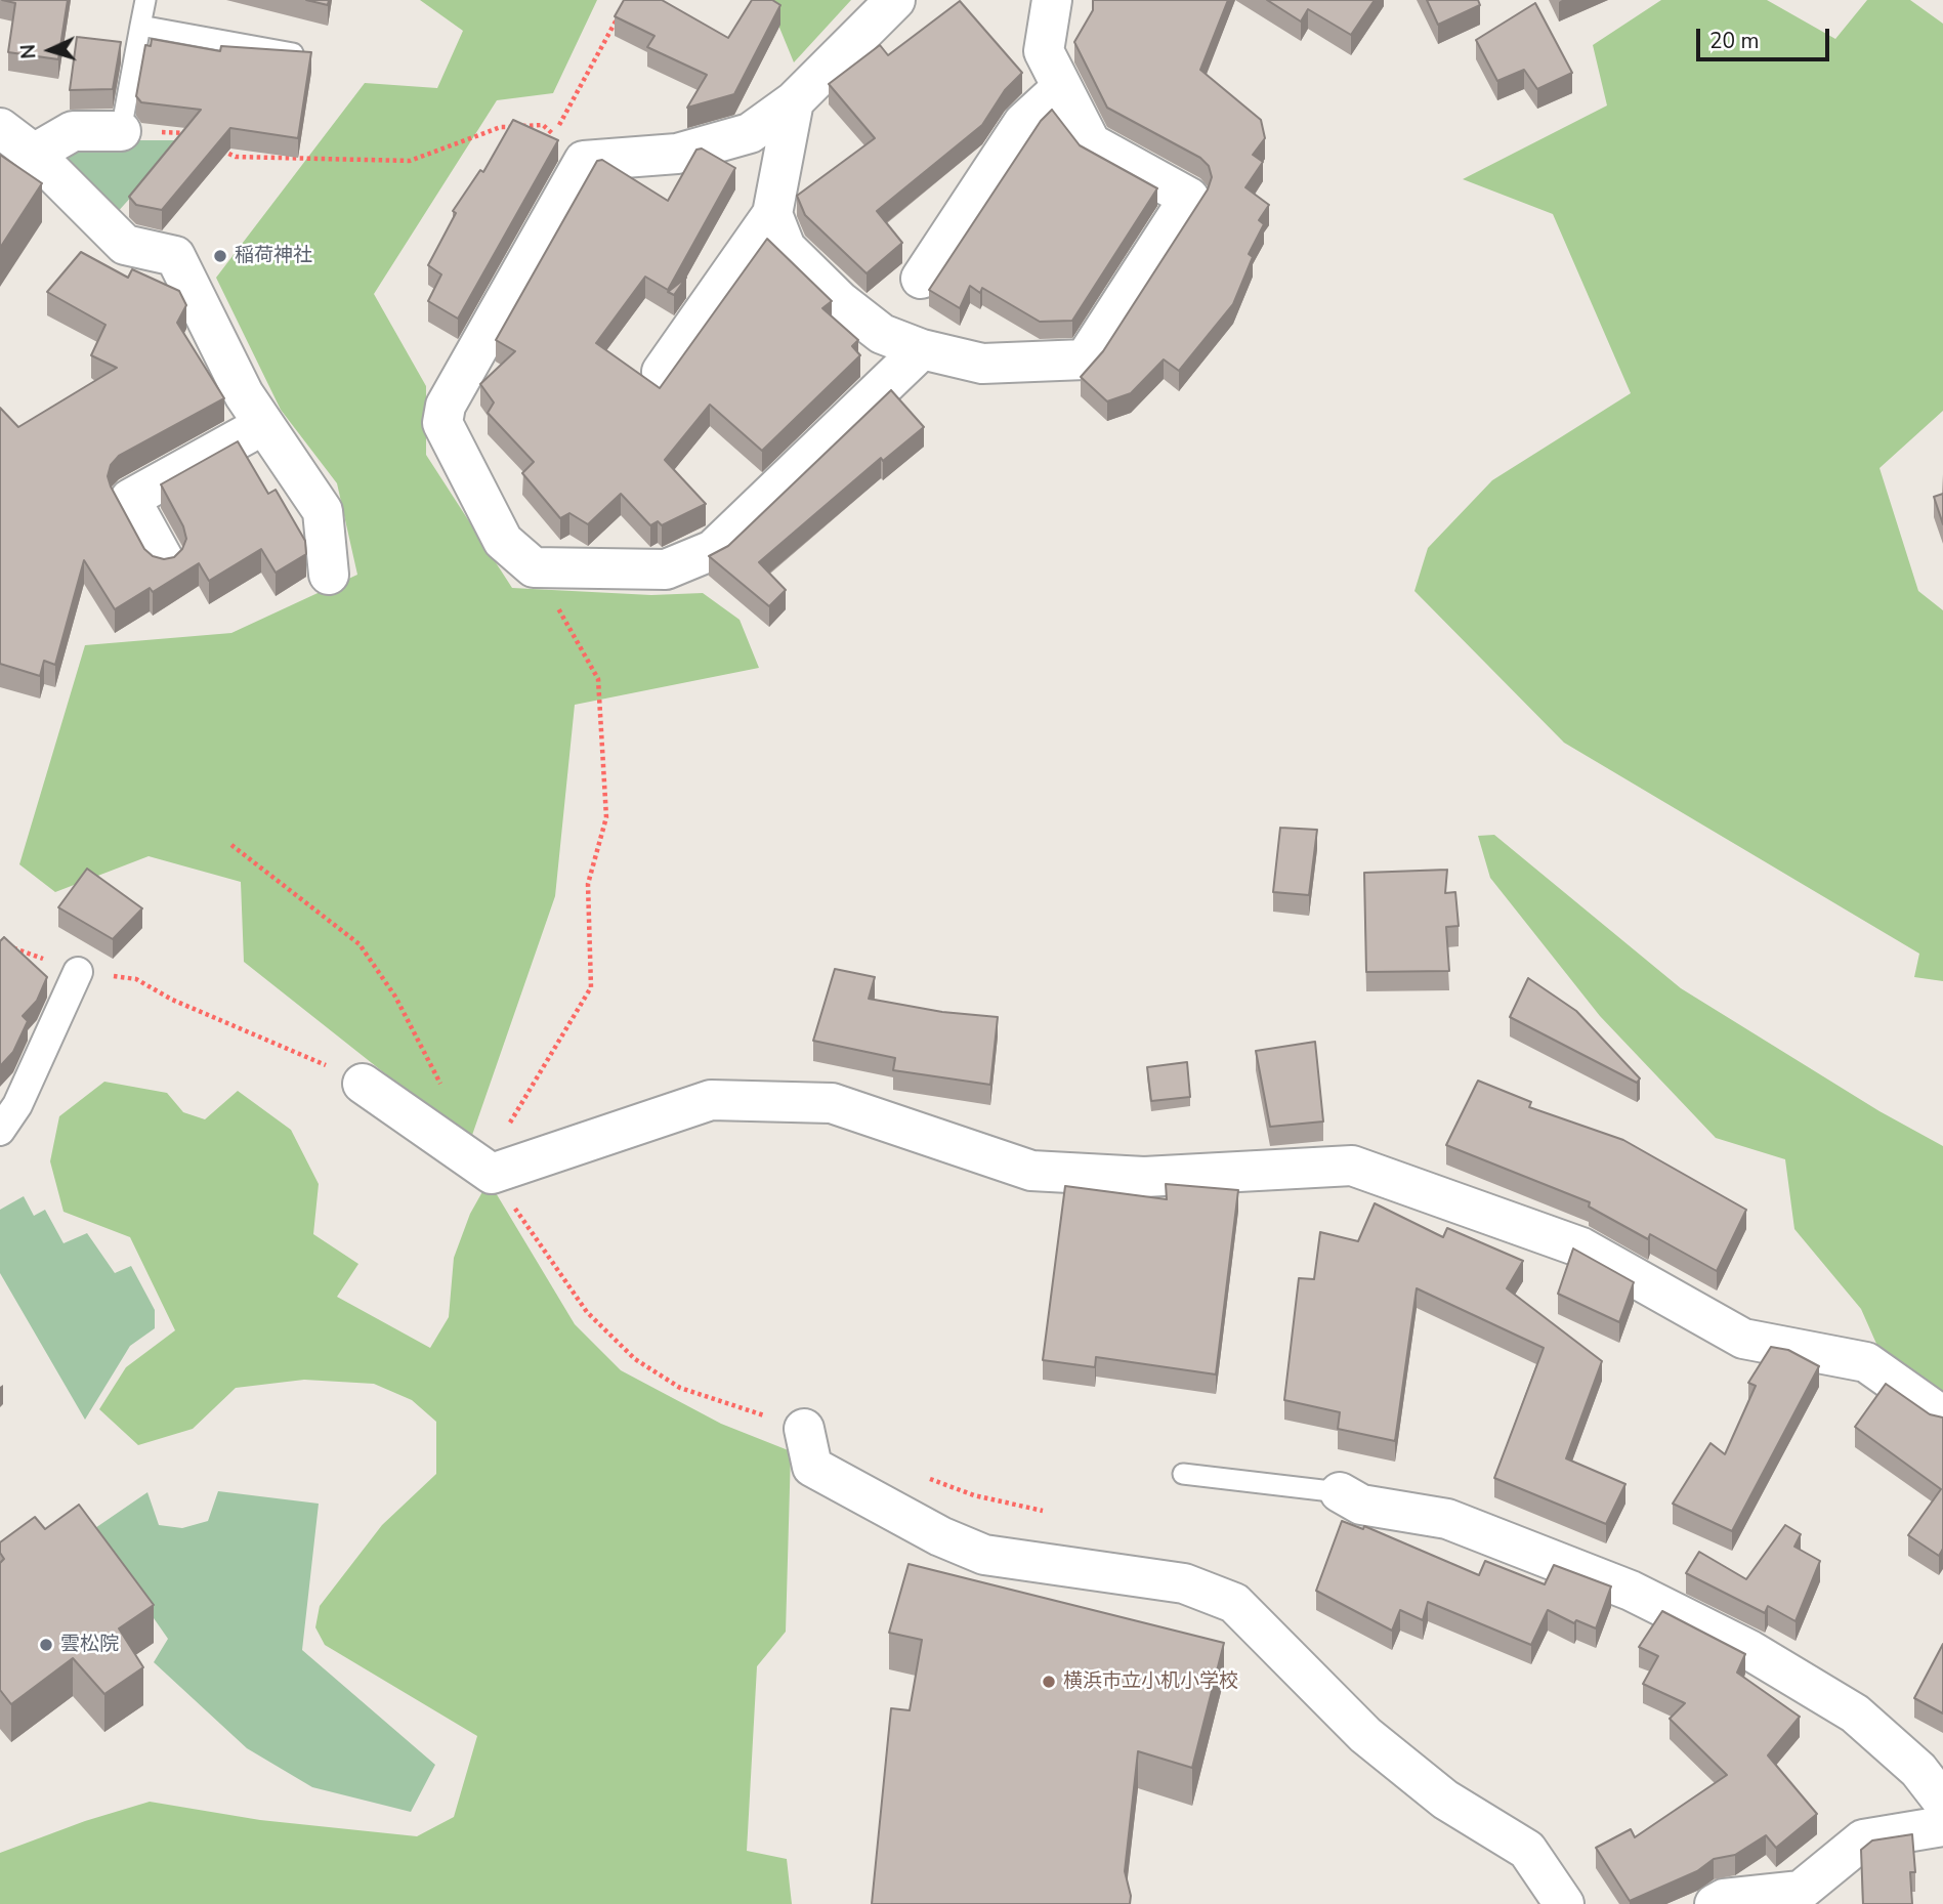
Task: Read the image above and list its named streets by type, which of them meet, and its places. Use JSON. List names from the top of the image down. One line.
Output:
{"places":["稲荷神社","雲松院","横浜市立小机小学校"],"scale_bar":"20 m","north":"left"}
